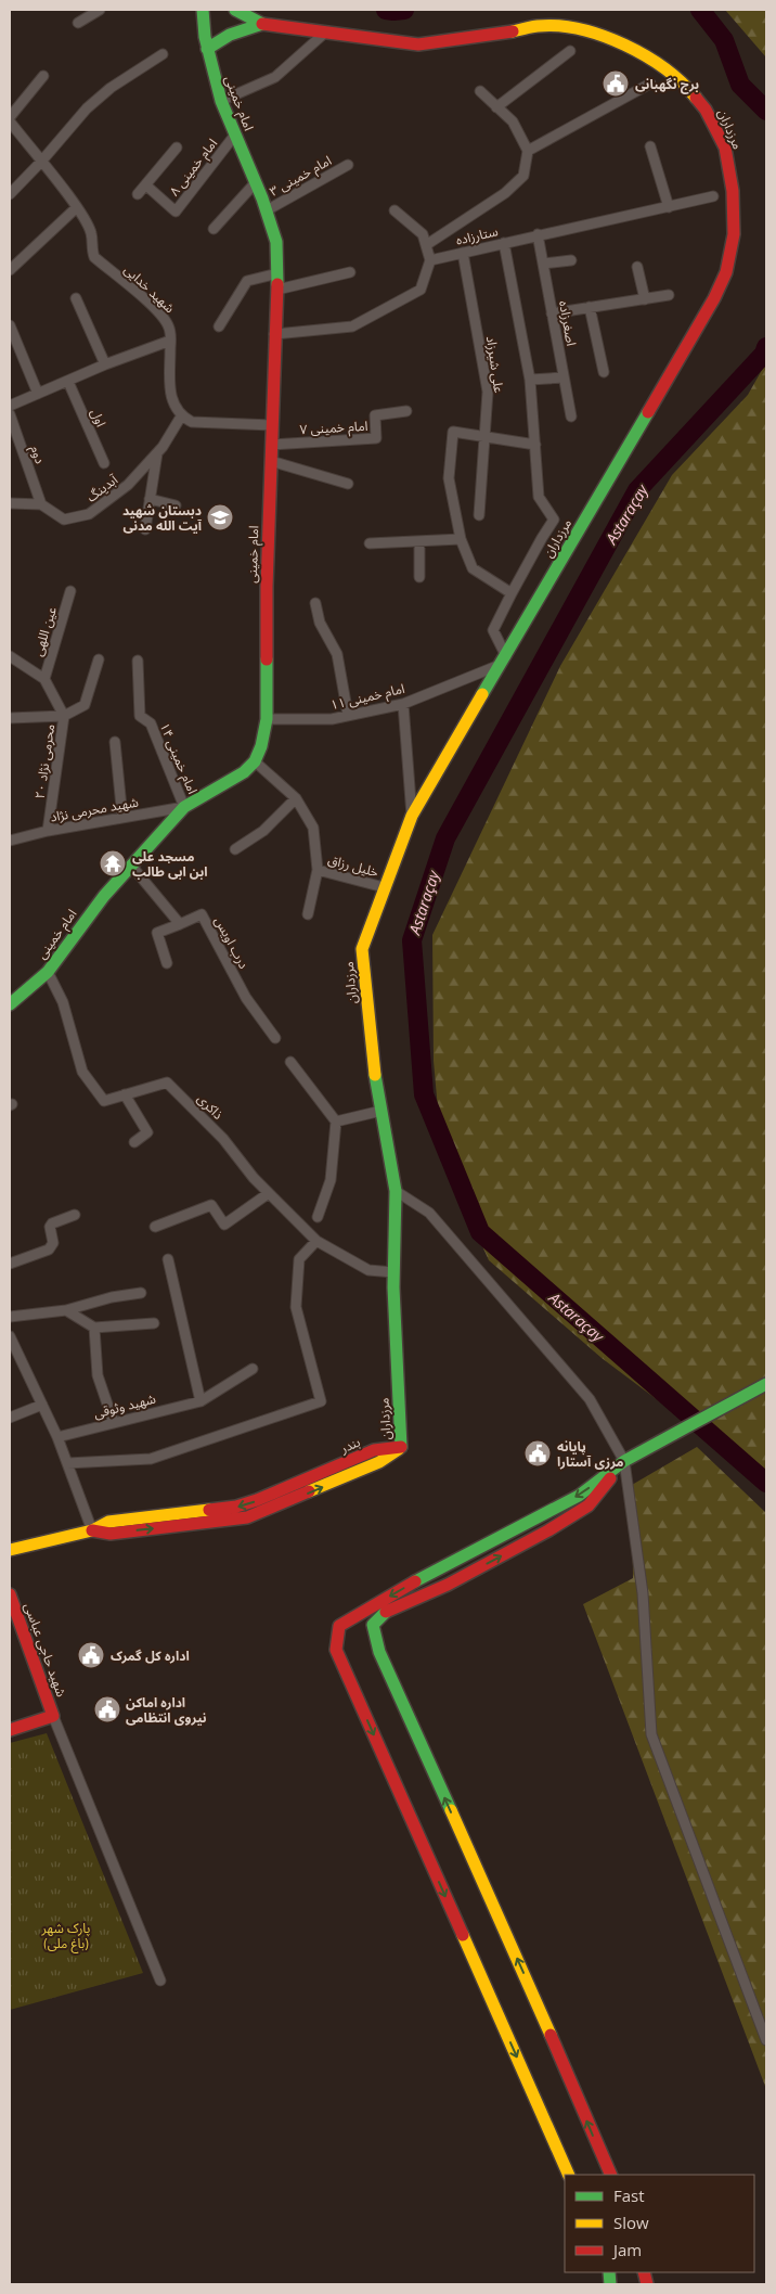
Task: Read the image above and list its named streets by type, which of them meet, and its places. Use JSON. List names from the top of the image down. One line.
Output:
{"streets":{"main road":["امام خمینی","مرزداران","بندر","شهید حاجی عباسی"],"street":["امام خمینی ۸","امام خمینی ۳","ستارزاده","شهید خدایی","اصغرزاده","علی شیرزاد","اول","امام خمینی ۷","دوم","آبدینگ","عین اللهی","امام خمینی ۱۱","امام خمینی ۱۴","محرمی نژاد ۲۰","شهید محرمی نژاد","خلیل رزاق","درب اویس","ذاکری","شهید وثوقی"]},"crossings":[["امام خمینی","مرزداران"],["امام خمینی","امام خمینی ۸"],["امام خمینی","امام خمینی ۳"],["امام خمینی","امام خمینی ۷"],["امام خمینی","امام خمینی ۱۱"],["امام خمینی","امام خمینی ۱۴"],["امام خمینی","شهید محرمی نژاد"],["امام خمینی","خلیل رزاق"],["امام خمینی","ذاکری"],["مرزداران","امام خمینی ۱۱"],["مرزداران","خلیل رزاق"],["مرزداران","ذاکری"],["مرزداران","بندر"],["ستارزاده","اصغرزاده"],["ستارزاده","علی شیرزاد"],["شهید خدایی","آبدینگ"],["دوم","آبدینگ"],["عین اللهی","محرمی نژاد ۲۰"],["امام خمینی ۱۴","شهید محرمی نژاد"],["محرمی نژاد ۲۰","شهید محرمی نژاد"]],"water":["Astaraçay"],"parks":["پارک شهر (باغ ملی)"],"places":{"public building":["برج نگهبانی","پایانه مرزی آستارا","اداره کل گمرک","اداره اماکن نیروی انتظامی"],"school or university":["دبستان شهید آیت الله مدنی"],"temple":["مسجد علی ابن ابی طالب"]},"legend":["Fast","Slow","Jam"]}
